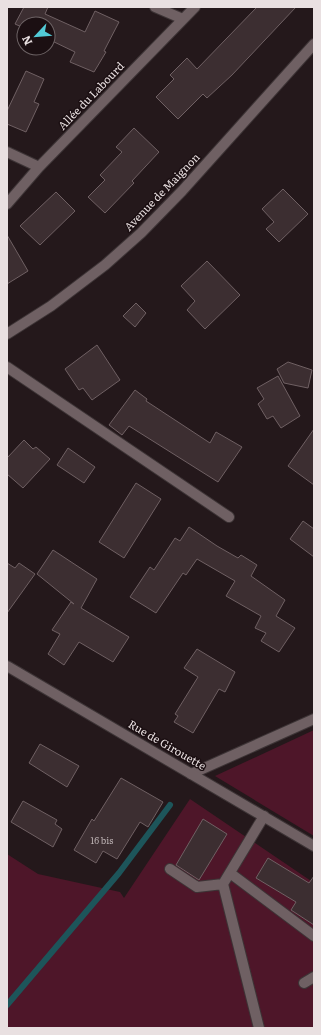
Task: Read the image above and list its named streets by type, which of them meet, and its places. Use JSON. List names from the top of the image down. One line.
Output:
{"streets":{"street":["Allée du Labourd","Avenue de Maignon","Rue de Girouette"]},"house_numbers":["16 bis"],"north":"bottom left"}
